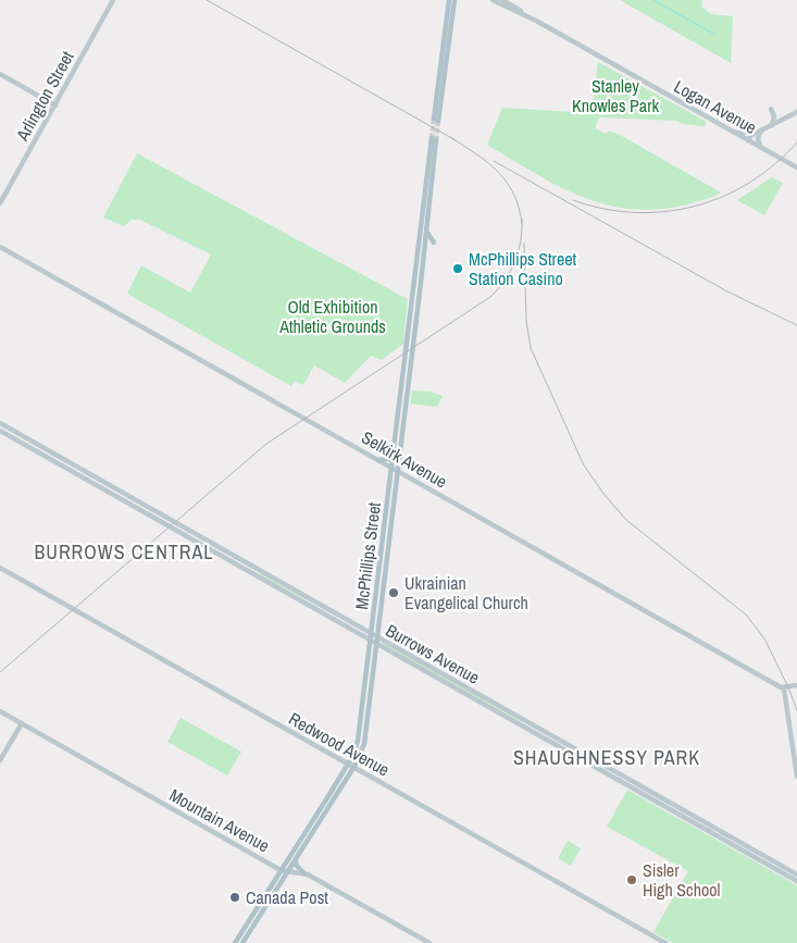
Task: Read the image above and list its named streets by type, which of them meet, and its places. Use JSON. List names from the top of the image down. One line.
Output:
{"streets":{"main road":["McPhillips Street"],"street":["Arlington Street","Logan Avenue","Selkirk Avenue","Burrows Avenue","Redwood Avenue","Mountain Avenue"]},"crossings":[["Selkirk Avenue","McPhillips Street"],["McPhillips Street","Burrows Avenue"],["McPhillips Street","Redwood Avenue"],["McPhillips Street","Mountain Avenue"]],"districts":["BURROWS CENTRAL","SHAUGHNESSY PARK"],"parks":["Stanley Knowles Park","Old Exhibition Athletic Grounds"],"places":["McPhillips Street Station Casino","Ukrainian Evangelical Church","Sisler High School","Canada Post"]}
